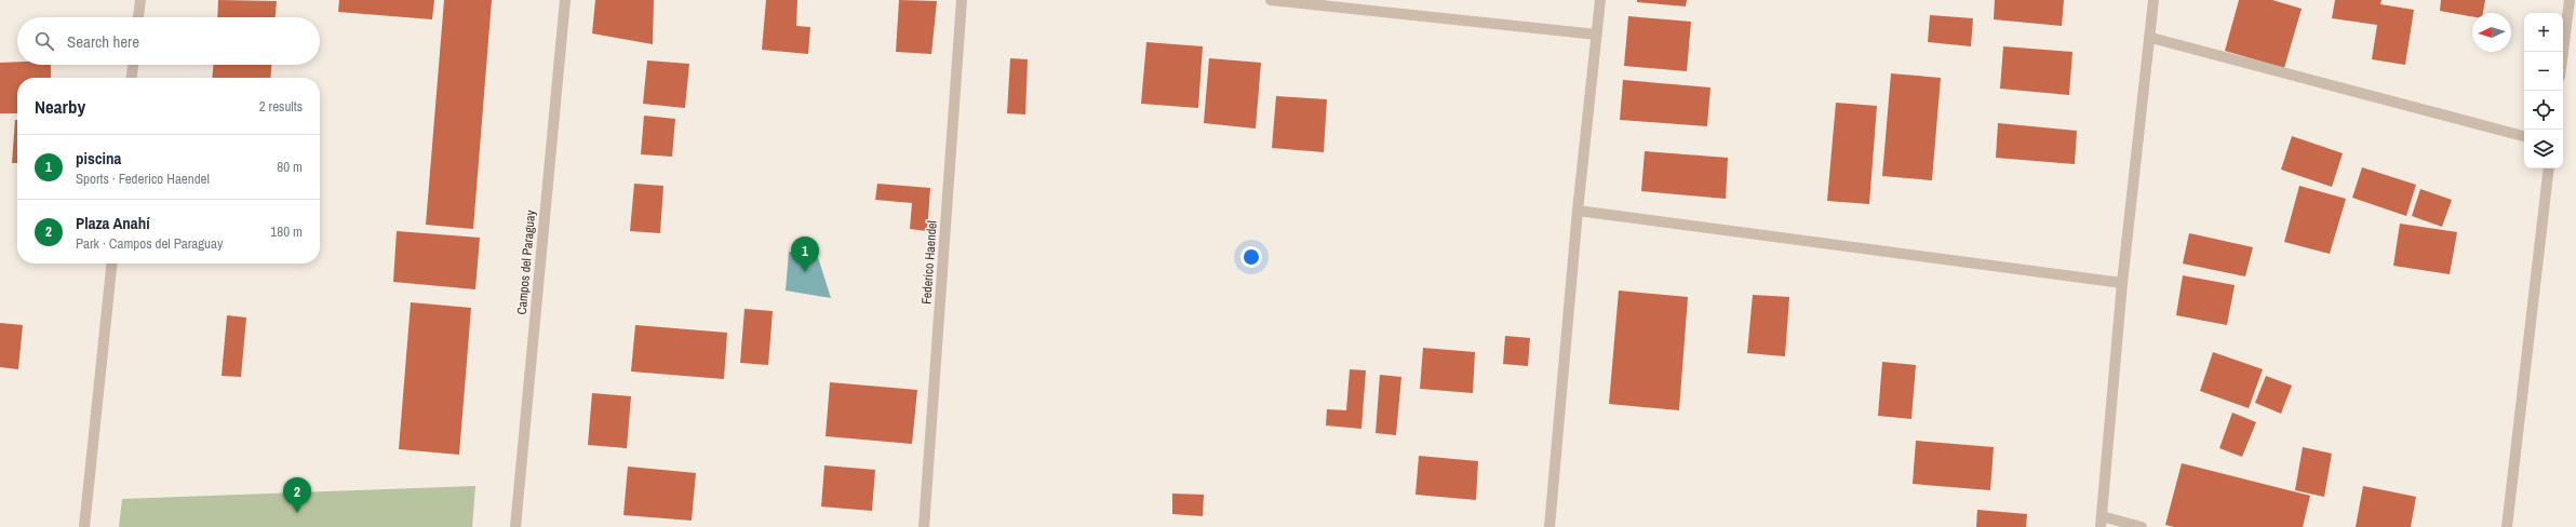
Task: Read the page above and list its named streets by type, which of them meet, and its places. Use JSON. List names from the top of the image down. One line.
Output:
{"streets":{"street":["Campos del Paraguay","Federico Haendel"]},"north":"left","page":{"map_buttons":["+","−"],"search":"Search here","heading":["Nearby","2 results"],"list":[{"mark":"1","name":"piscina","note":"Sports · Federico Haendel","value":"80 m"},{"mark":"2","name":"Plaza Anahí","note":"Park · Campos del Paraguay","value":"180 m"}],"pins":["1","2"]}}
